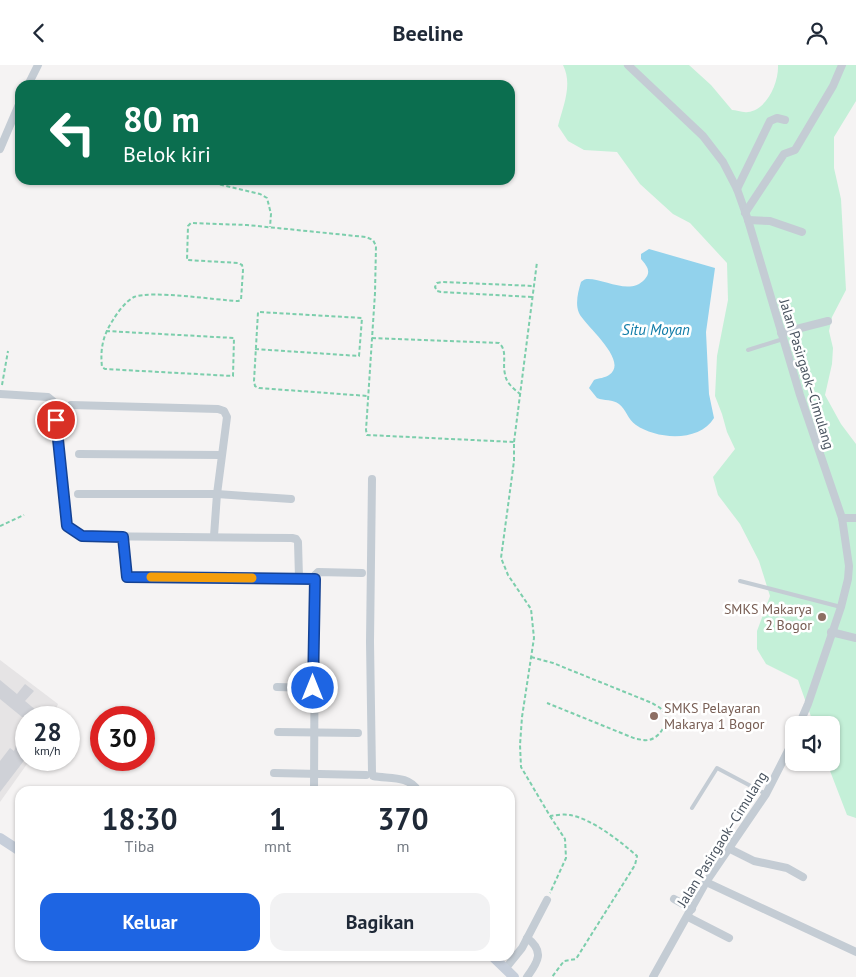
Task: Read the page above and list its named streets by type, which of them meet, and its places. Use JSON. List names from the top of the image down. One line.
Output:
{"streets":{"street":["Jalan Pasirgaok–Cimulang"]},"water":["Situ Moyan"],"places":["SMKS Makarya 2 Bogor","SMKS Pelayaran Makarya 1 Bogor"],"page":{"header":"Beeline","turn":["80 m","Belok kiri"],"speed":"28 km/h","limit":"30","eta":["18:30","Tiba","1","mnt","370","m"],"buttons":["Keluar","Bagikan"]}}
